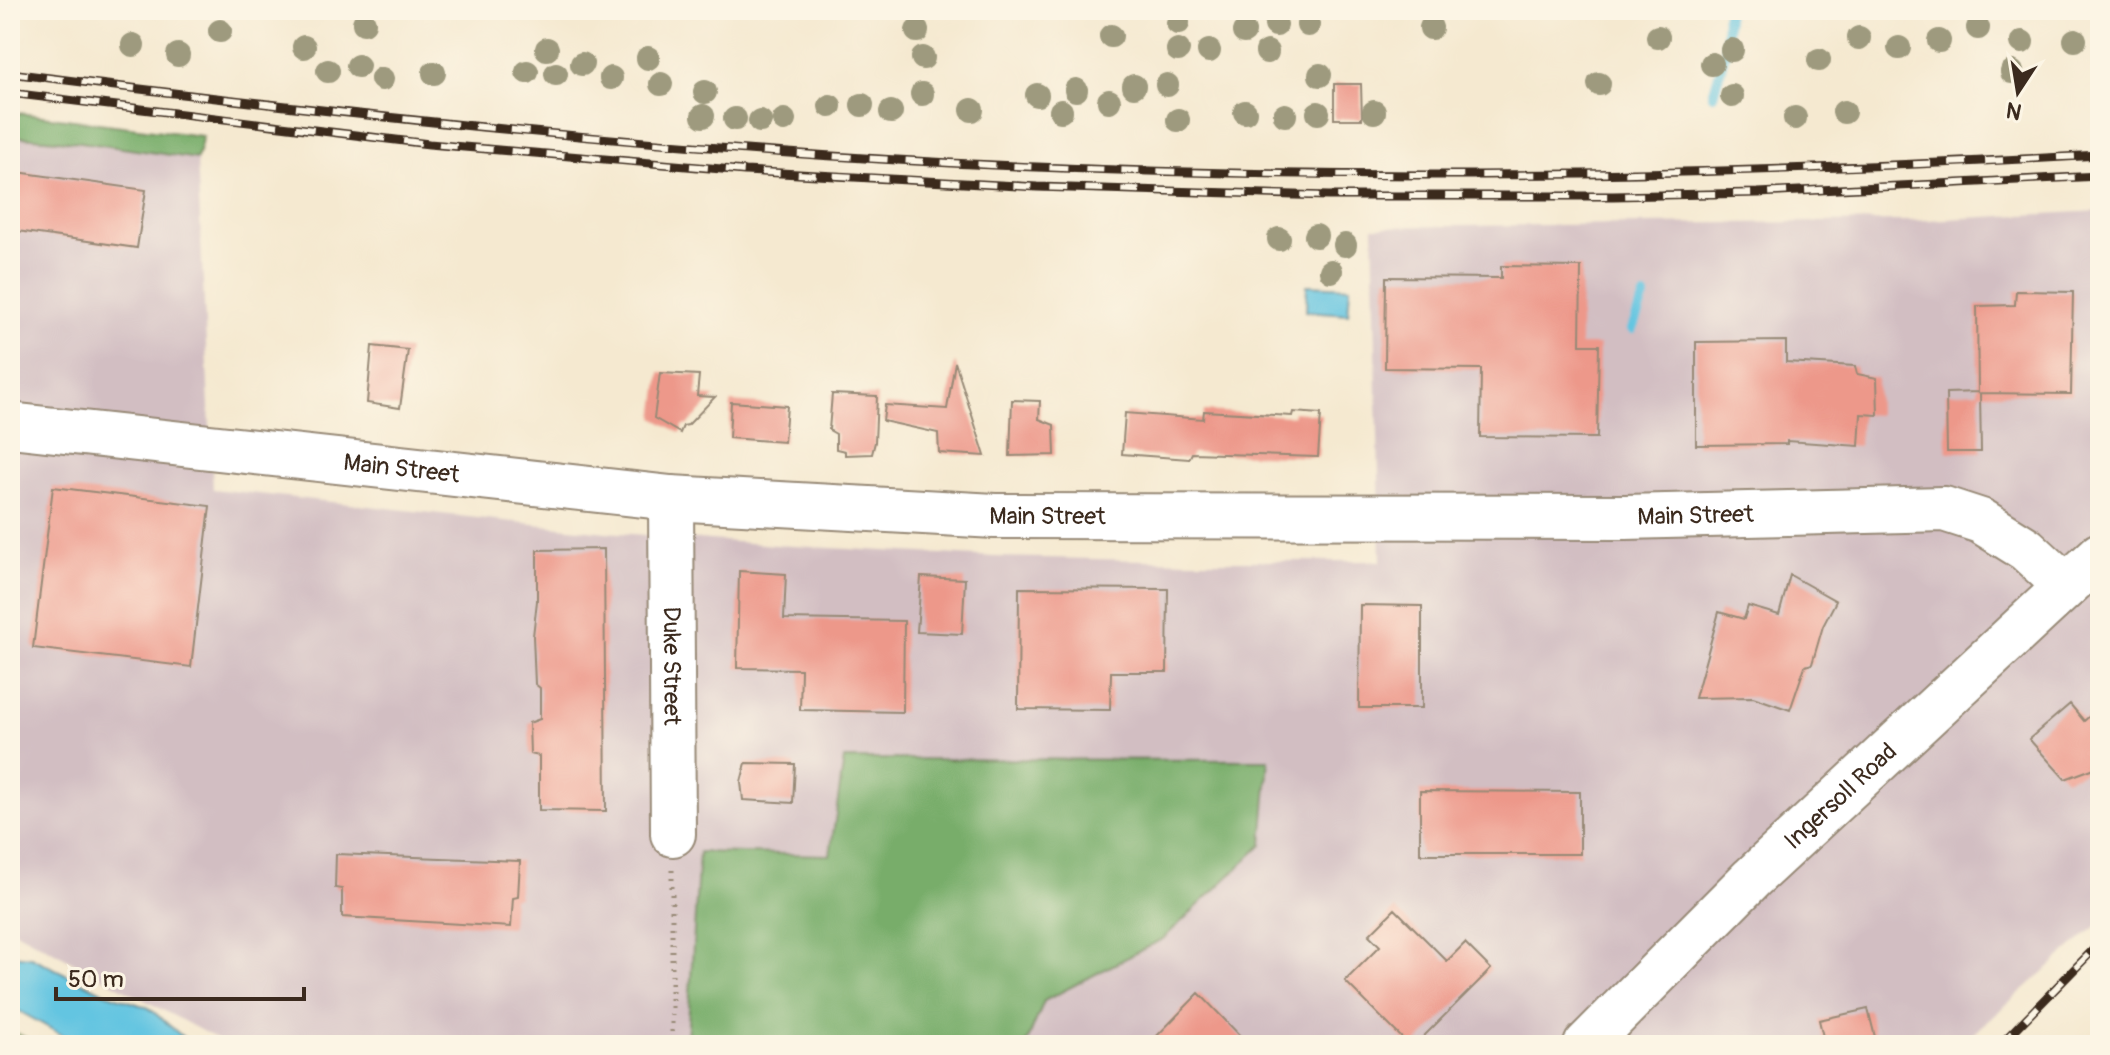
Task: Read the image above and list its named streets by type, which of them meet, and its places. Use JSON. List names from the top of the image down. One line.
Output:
{"streets":{"main road":["Main Street","Duke Street","Ingersoll Road"]},"crossings":[["Main Street","Duke Street"],["Main Street","Ingersoll Road"]],"scale_bar":"50 m","north":"bottom"}
